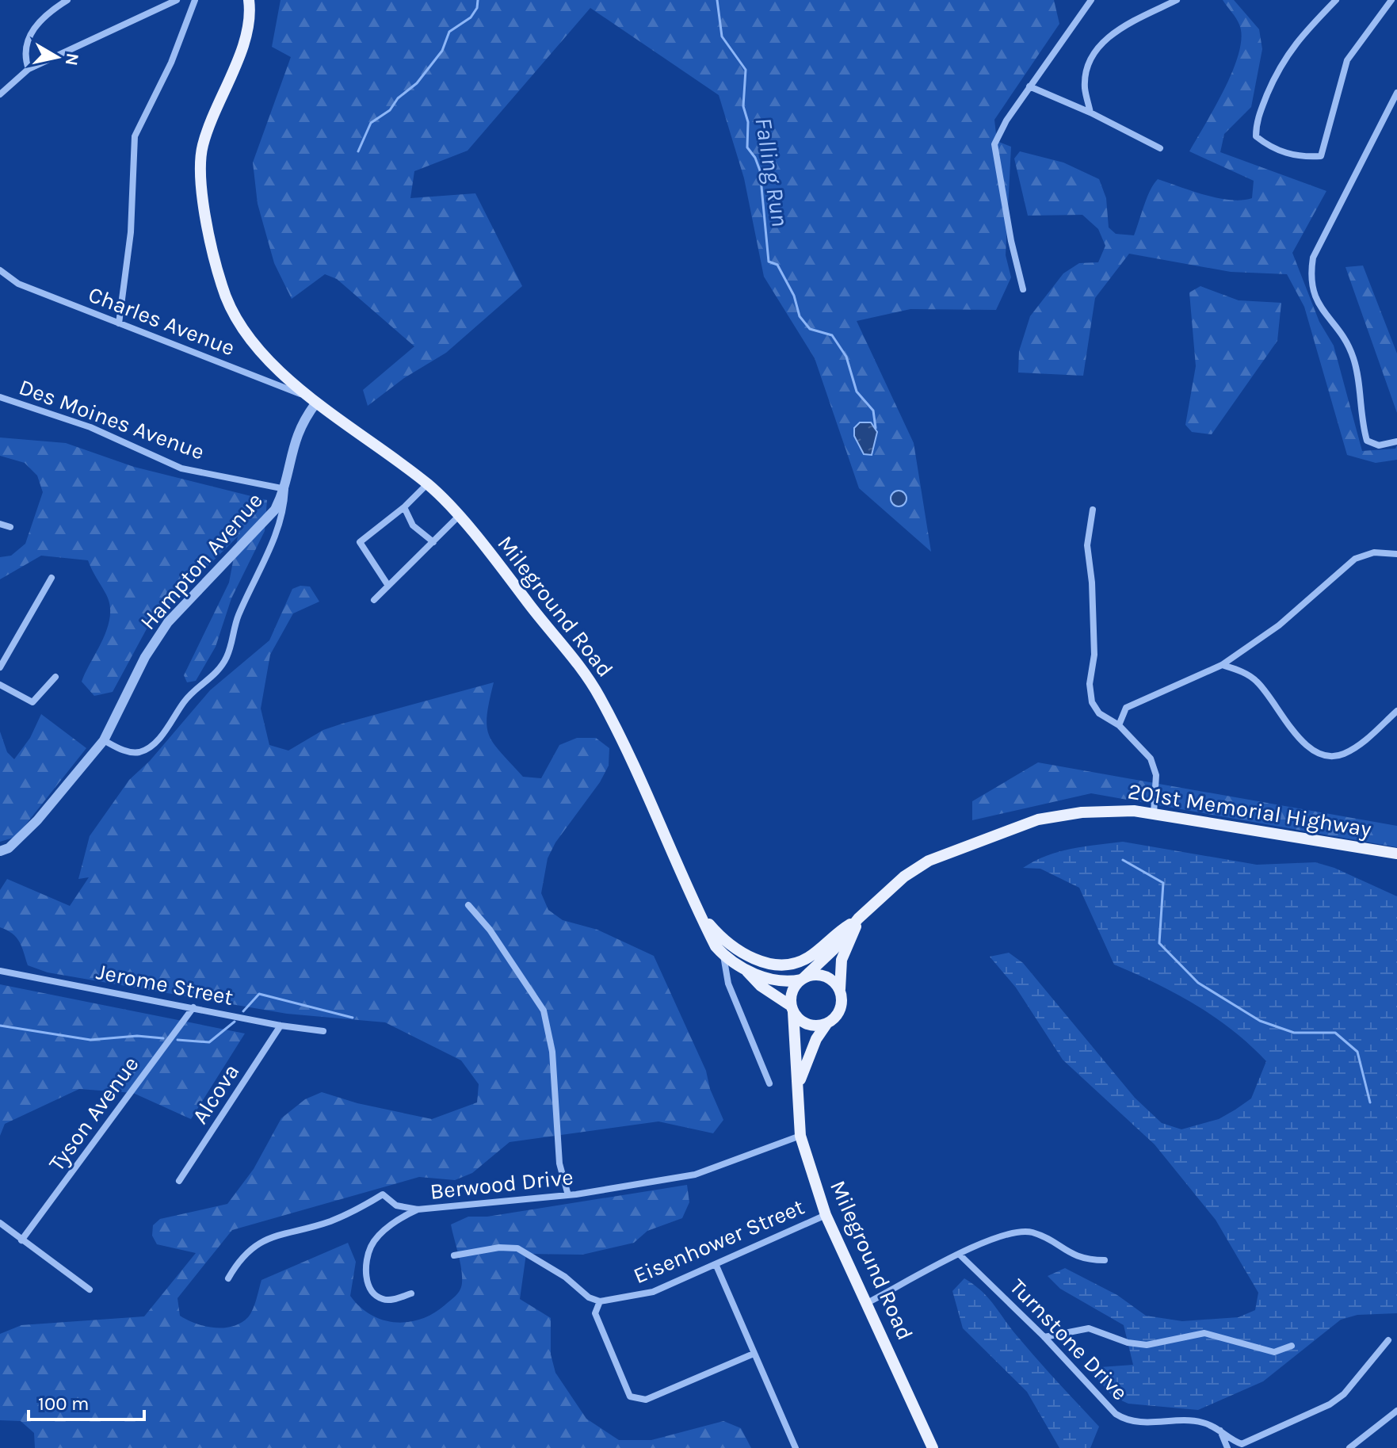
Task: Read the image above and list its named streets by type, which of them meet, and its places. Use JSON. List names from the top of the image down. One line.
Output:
{"streets":{"main road":["Mileground Road","201st Memorial Highway"],"street":["Charles Avenue","Des Moines Avenue","Hampton Avenue","Jerome Street","Alcova","Tyson Avenue","Berwood Drive","Eisenhower Street","Turnstone Drive"]},"crossings":[["Charles Avenue","Hampton Avenue"],["Charles Avenue","Mileground Road"],["Des Moines Avenue","Hampton Avenue"],["Hampton Avenue","Mileground Road"],["Mileground Road","201st Memorial Highway"],["Mileground Road","Berwood Drive"],["Mileground Road","Eisenhower Street"],["Jerome Street","Alcova"],["Jerome Street","Tyson Avenue"]],"water":["Falling Run"],"scale_bar":"100 m","north":"right"}
